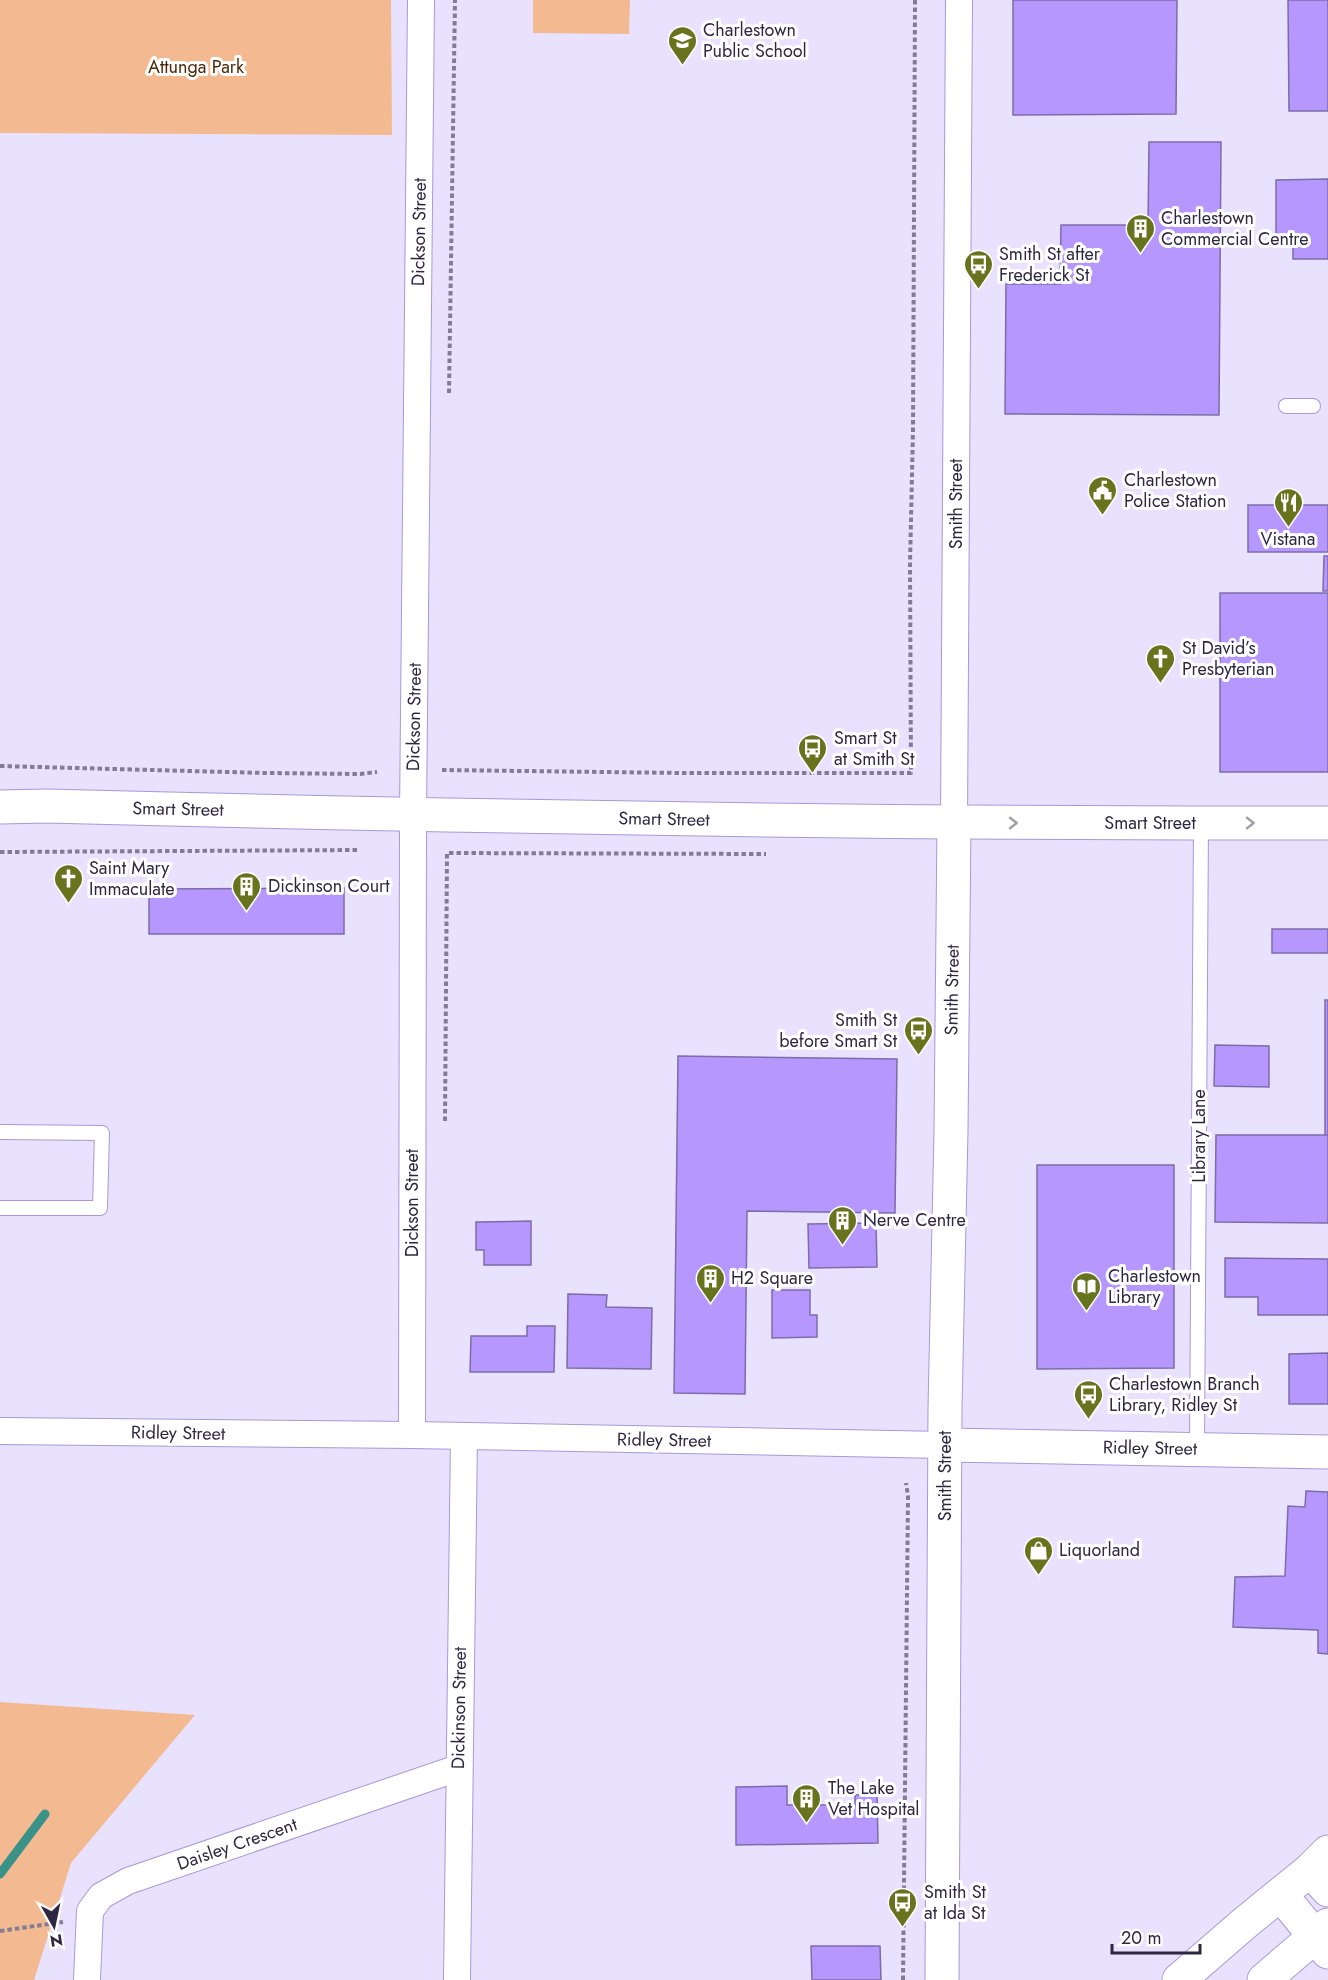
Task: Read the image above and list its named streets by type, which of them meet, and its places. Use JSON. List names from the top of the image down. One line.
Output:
{"streets":{"main road":["Smith Street","Smart Street","Ridley Street"],"street":["Dickson Street","Dickinson Street","Daisley Crescent"],"lane":["Library Lane"]},"crossings":[["Dickson Street","Smart Street"],["Dickson Street","Ridley Street"],["Smith Street","Smart Street"],["Smith Street","Ridley Street"],["Smart Street","Library Lane"],["Library Lane","Ridley Street"],["Ridley Street","Dickinson Street"],["Dickinson Street","Daisley Crescent"]],"parks":["Attunga Park"],"places":{"school or university":["Charlestown Public School"],"building":["Charlestown Commercial Centre","Dickinson Court","Nerve Centre","H2 Square","The Lake Vet Hospital"],"bus stop":["Smith St after Frederick St","Smart St at Smith St","Smith St before Smart St","Charlestown Branch Library, Ridley St","Smith St at Ida St"],"public building":["Charlestown Police Station"],"restaurant":["Vistana"],"church":["St David’s Presbyterian","Saint Mary Immaculate"],"library":["Charlestown Library"],"shop":["Liquorland"]},"scale_bar":"20 m","north":"bottom"}
